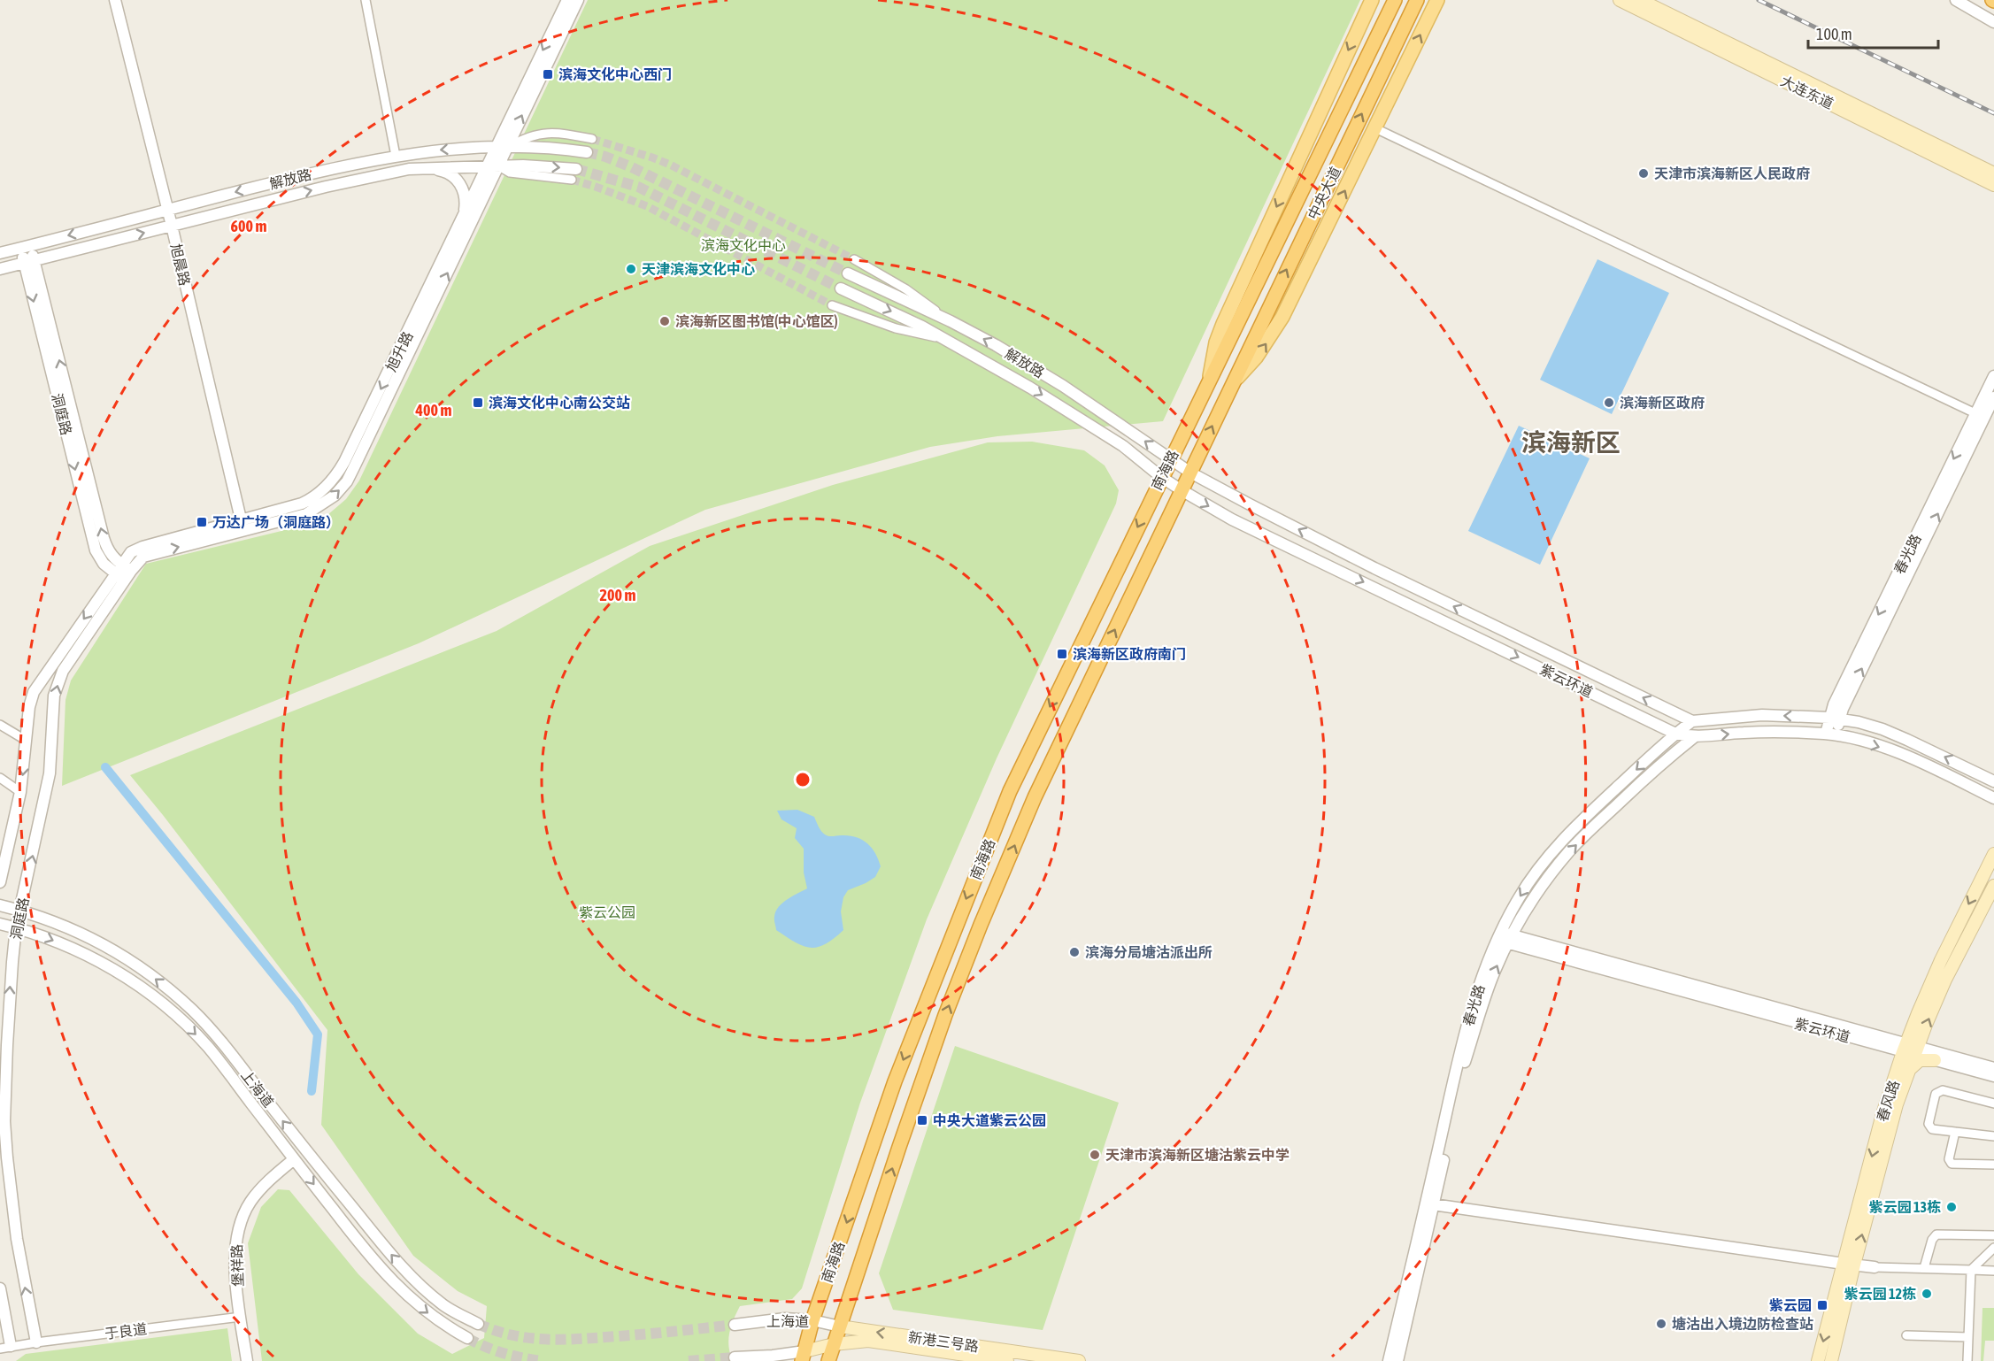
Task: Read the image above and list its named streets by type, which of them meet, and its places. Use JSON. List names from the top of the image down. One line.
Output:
{"streets":{"highway":["中央大道","南海路"],"main road":["大连东道","春风路","新港三号路"],"street":["解放路","旭晨路","旭升路","洞庭路","春光路","紫云环道","上海道","堡祥路","于良道"]},"crossings":[["解放路","旭晨路"],["解放路","旭升路"],["解放路","洞庭路"],["解放路","南海路"],["解放路","紫云环道"],["中央大道","南海路"],["旭晨路","旭升路"],["旭升路","洞庭路"],["洞庭路","上海道"],["洞庭路","于良道"],["南海路","紫云环道"],["南海路","上海道"],["南海路","新港三号路"],["春光路","紫云环道"],["紫云环道","春风路"],["上海道","堡祥路"],["上海道","新港三号路"],["堡祥路","于良道"]],"districts":["滨海新区"],"parks":["滨海文化中心","紫云公园"],"places":{"transit":["滨海文化中心西门","滨海文化中心南公交站","万达广场（洞庭路）","滨海新区政府南门","中央大道紫云公园","紫云园"],"other":["天津市滨海新区人民政府","天津滨海文化中心","滨海新区图书馆(中心馆区)","滨海新区政府","滨海分局塘沽派出所","天津市滨海新区塘沽紫云中学","紫云园 13栋","紫云园 12栋","塘沽出入境边防检查站"]},"scale_bar":"100 m","rings":["600 m","400 m","200 m"]}
